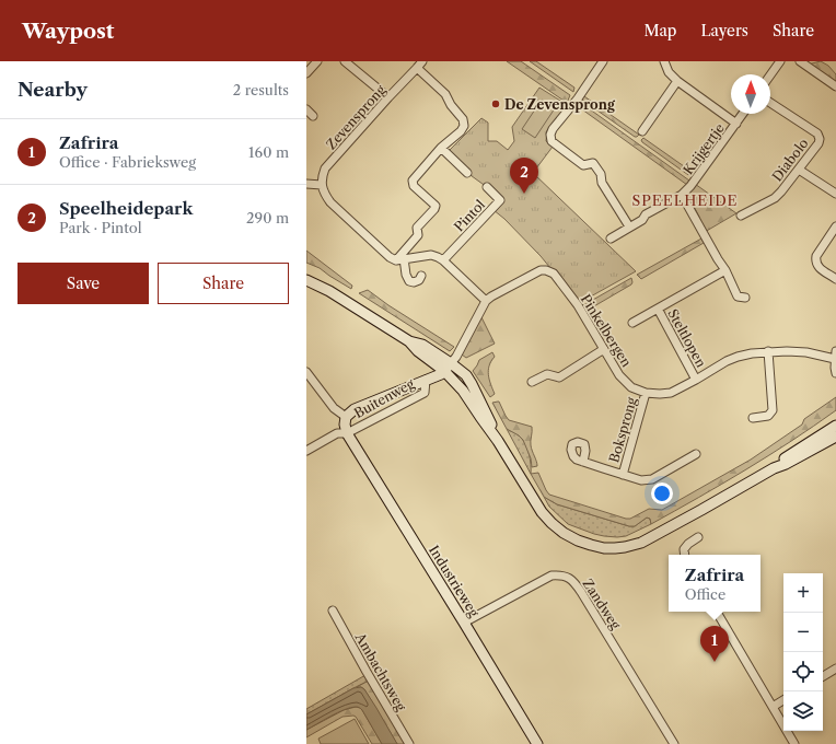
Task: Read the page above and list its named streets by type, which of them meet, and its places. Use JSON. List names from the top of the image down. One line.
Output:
{"streets":{"main road":["Buitenweg","Industrieweg"],"street":["Zevensprong","Krijgertje","Diabolo","Pintol","Pinkelbergen","Steltlopen","Boksprong","Zandweg","Ambachtsweg"]},"crossings":[["Pinkelbergen","Steltlopen"],["Pinkelbergen","Boksprong"],["Buitenweg","Industrieweg"],["Industrieweg","Zandweg"]],"districts":["SPEELHEIDE"],"places":["De Zevensprong"],"north":"top","page":{"header":"Waypost","nav":["Map","Layers","Share"],"heading":["Nearby","2 results"],"list":[{"mark":"1","name":"Zafrira","note":"Office · Fabrieksweg","value":"160 m"},{"mark":"2","name":"Speelheidepark","note":"Park · Pintol","value":"290 m"}],"pins":["2","1"],"buttons":["Save","Share"],"popup":["Zafrira","Office"],"map_buttons":["+","−"]}}
